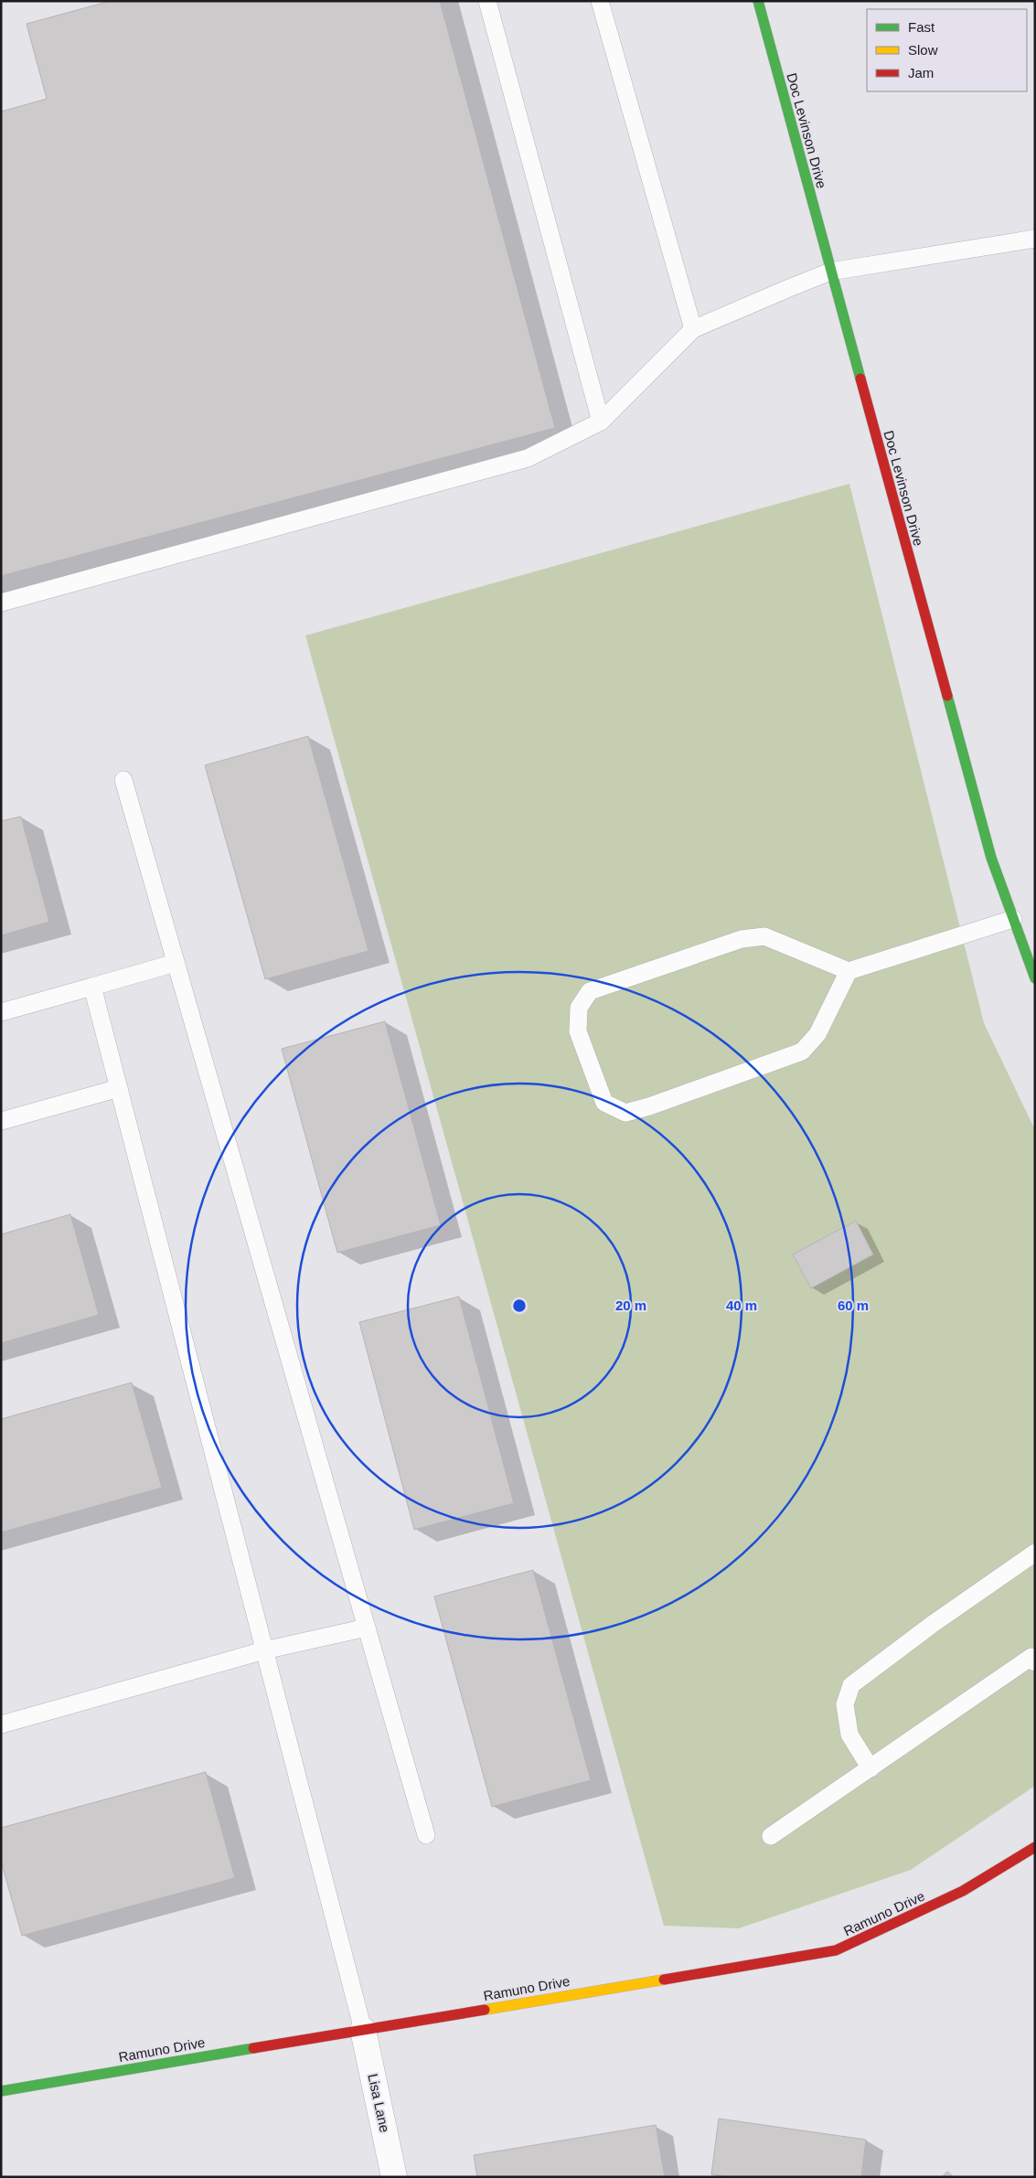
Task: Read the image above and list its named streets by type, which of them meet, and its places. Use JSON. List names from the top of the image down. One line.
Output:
{"streets":{"street":["Doc Levinson Drive","Ramuno Drive","Lisa Lane"]},"crossings":[["Ramuno Drive","Lisa Lane"]],"legend":["Fast","Slow","Jam"],"rings":["20 m","40 m","60 m"]}
